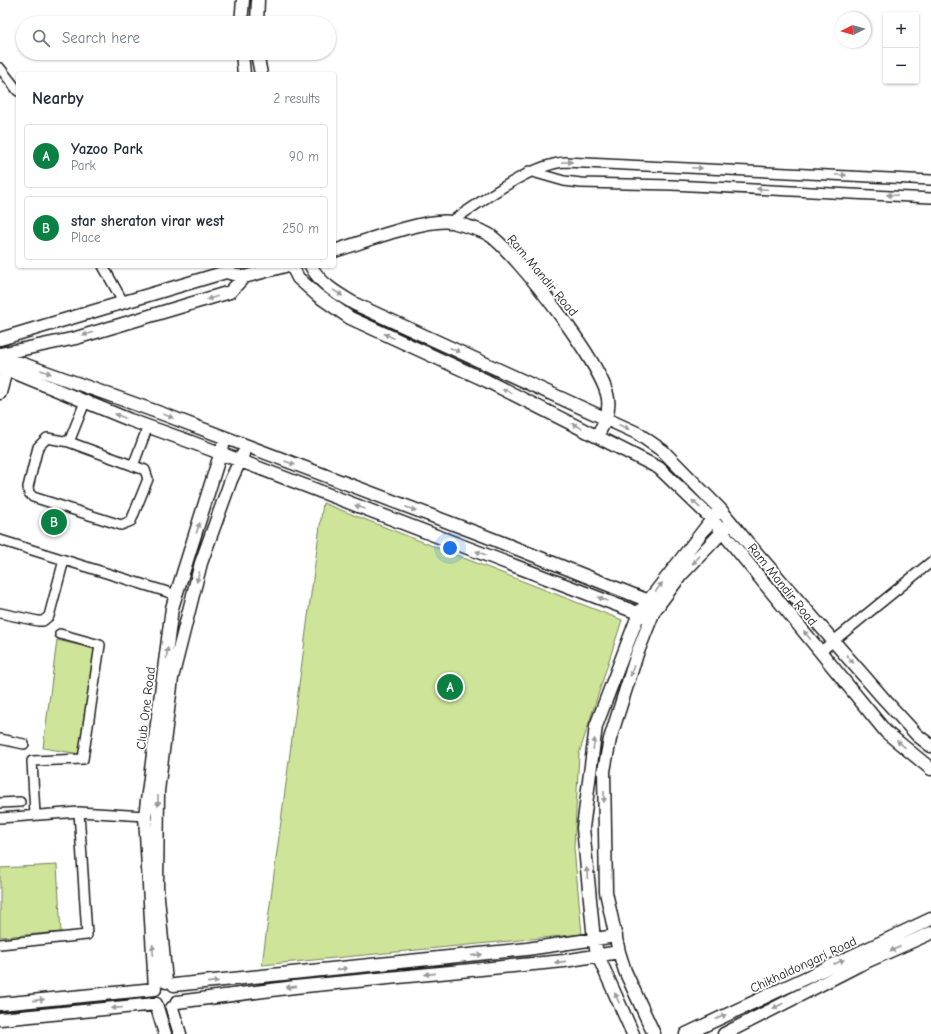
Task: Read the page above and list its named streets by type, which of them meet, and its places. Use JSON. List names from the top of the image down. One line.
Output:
{"streets":{"street":["Ram Mandir Road","Club One Road","Chikhaldongari Road"]},"north":"left","page":{"map_buttons":["+","−"],"search":"Search here","heading":["Nearby","2 results"],"list":[{"mark":"A","name":"Yazoo Park","note":"Park","value":"90 m"},{"mark":"B","name":"star sheraton virar west","note":"Place","value":"250 m"}],"pins":["B","A"]}}
